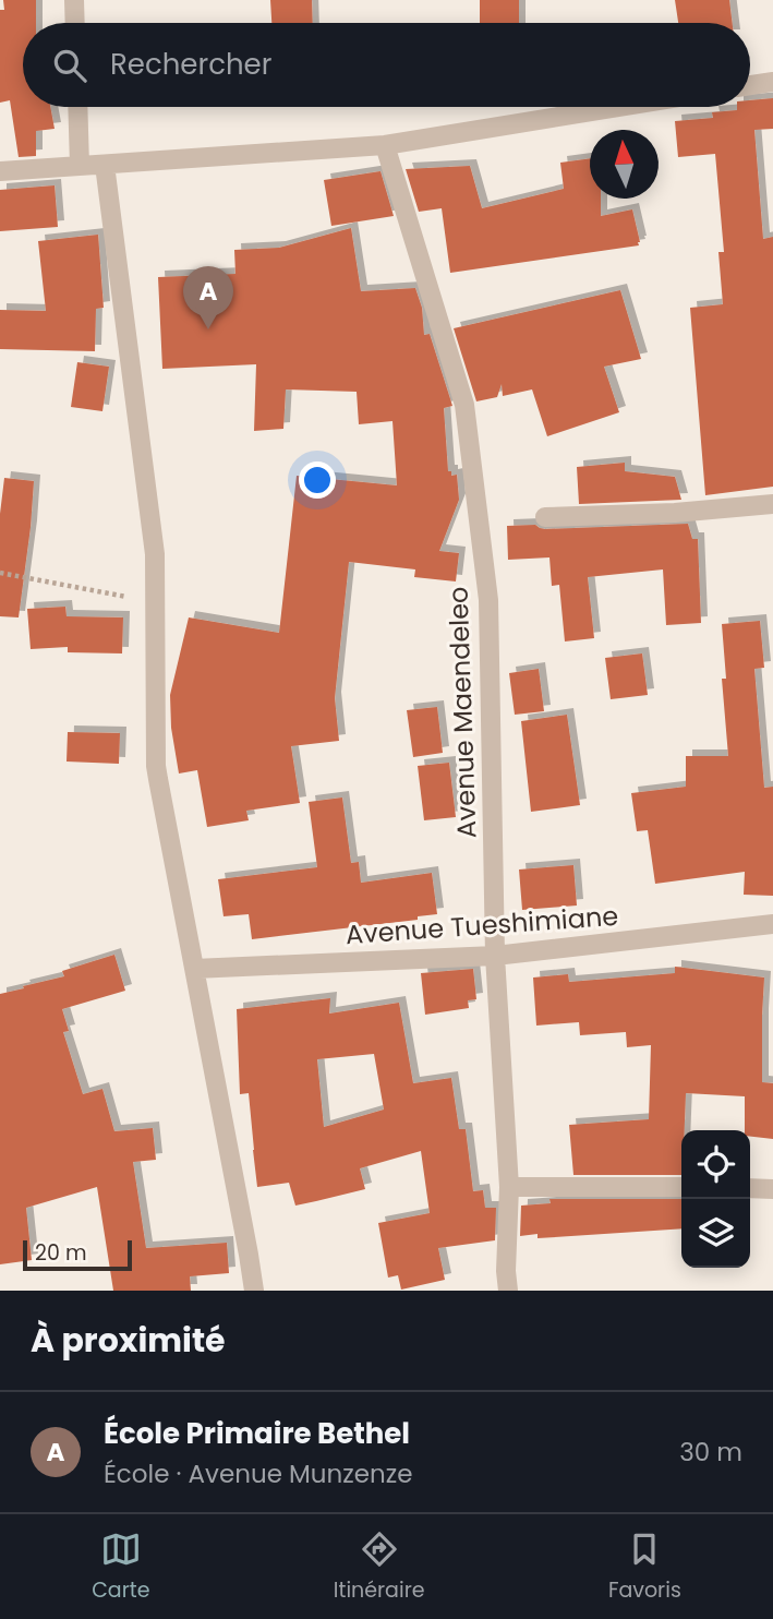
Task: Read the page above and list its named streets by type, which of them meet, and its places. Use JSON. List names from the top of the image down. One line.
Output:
{"streets":{"street":["Avenue Maendeleo","Avenue Tueshimiane"]},"crossings":[["Avenue Maendeleo","Avenue Tueshimiane"]],"scale_bar":"20 m","north":"top","page":{"search":"Rechercher","pins":"A","scale":"20 m","heading":"À proximité","list":[{"mark":"A","name":"École Primaire Bethel","note":"École · Avenue Munzenze","value":"30 m"}],"nav":["Carte","Itinéraire","Favoris"]}}
